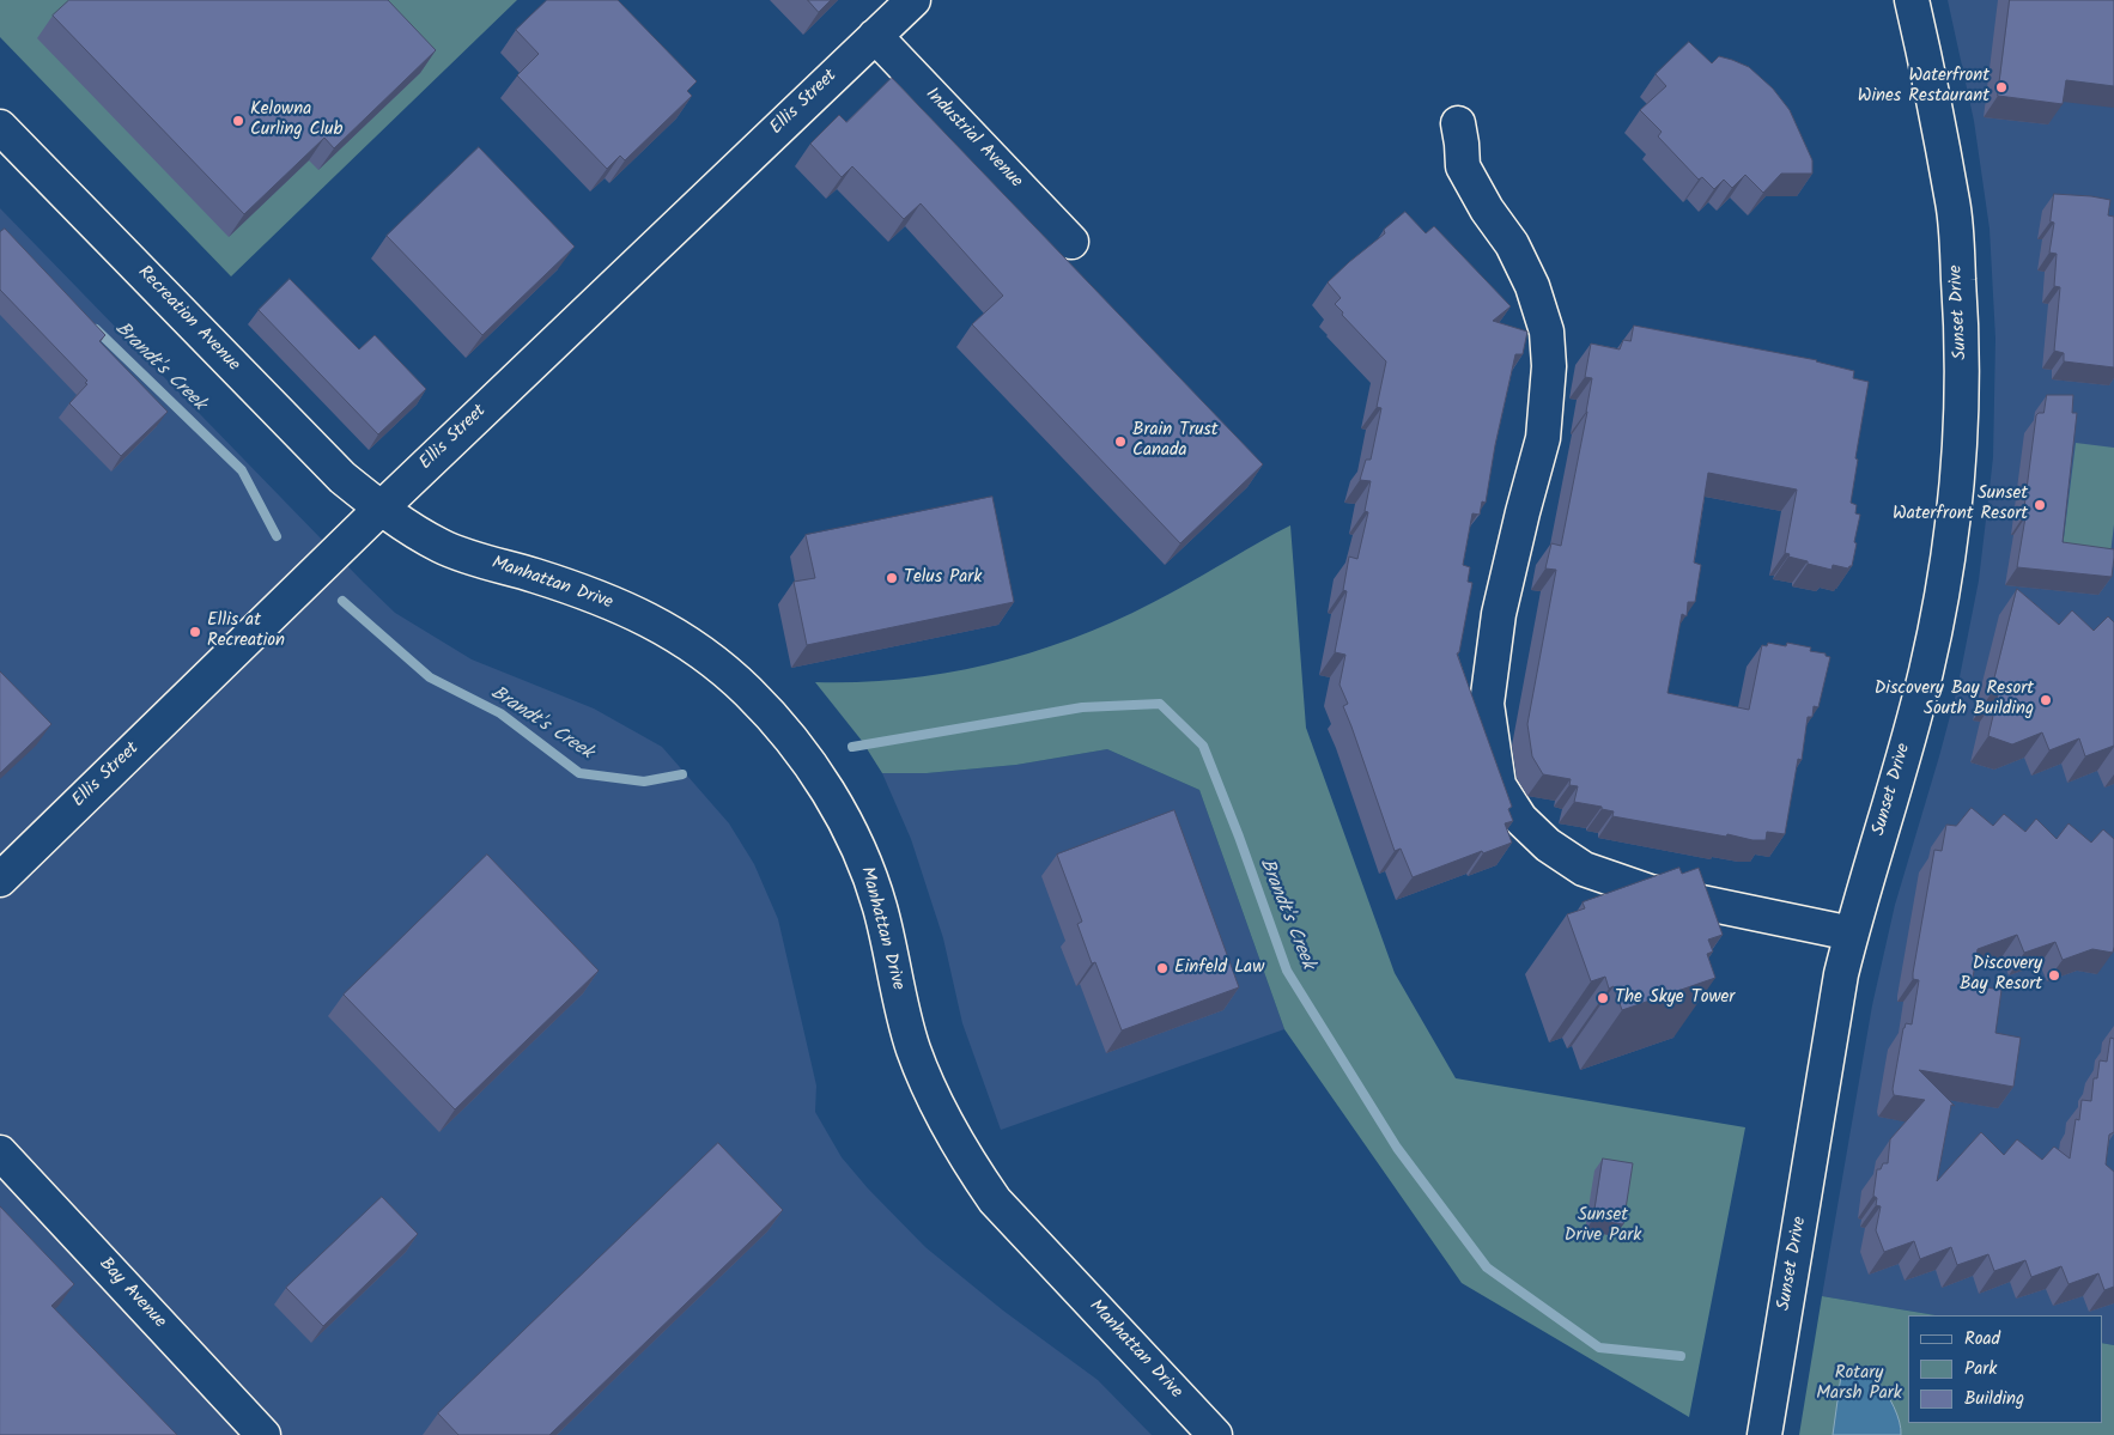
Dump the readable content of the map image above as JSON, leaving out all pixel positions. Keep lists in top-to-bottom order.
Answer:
{
  "streets": {
    "street": [
      "Ellis Street",
      "Industrial Avenue",
      "Sunset Drive",
      "Recreation Avenue",
      "Manhattan Drive",
      "Bay Avenue"
    ]
  },
  "crossings": [
    ["Ellis Street", "Industrial Avenue"],
    ["Ellis Street", "Recreation Avenue"],
    ["Ellis Street", "Manhattan Drive"],
    ["Recreation Avenue", "Manhattan Drive"]
  ],
  "water": ["Brandt's Creek"],
  "parks": ["Sunset Drive Park", "Rotary Marsh Park"],
  "places": [
    "Waterfront Wines Restaurant",
    "Kelowna Curling Club",
    "Brain Trust Canada",
    "Sunset Waterfront Resort",
    "Telus Park",
    "Ellis at Recreation",
    "Discovery Bay Resort South Building",
    "Einfeld Law",
    "Discovery Bay Resort",
    "The Skye Tower"
  ],
  "legend": ["Road", "Park", "Building"]
}
